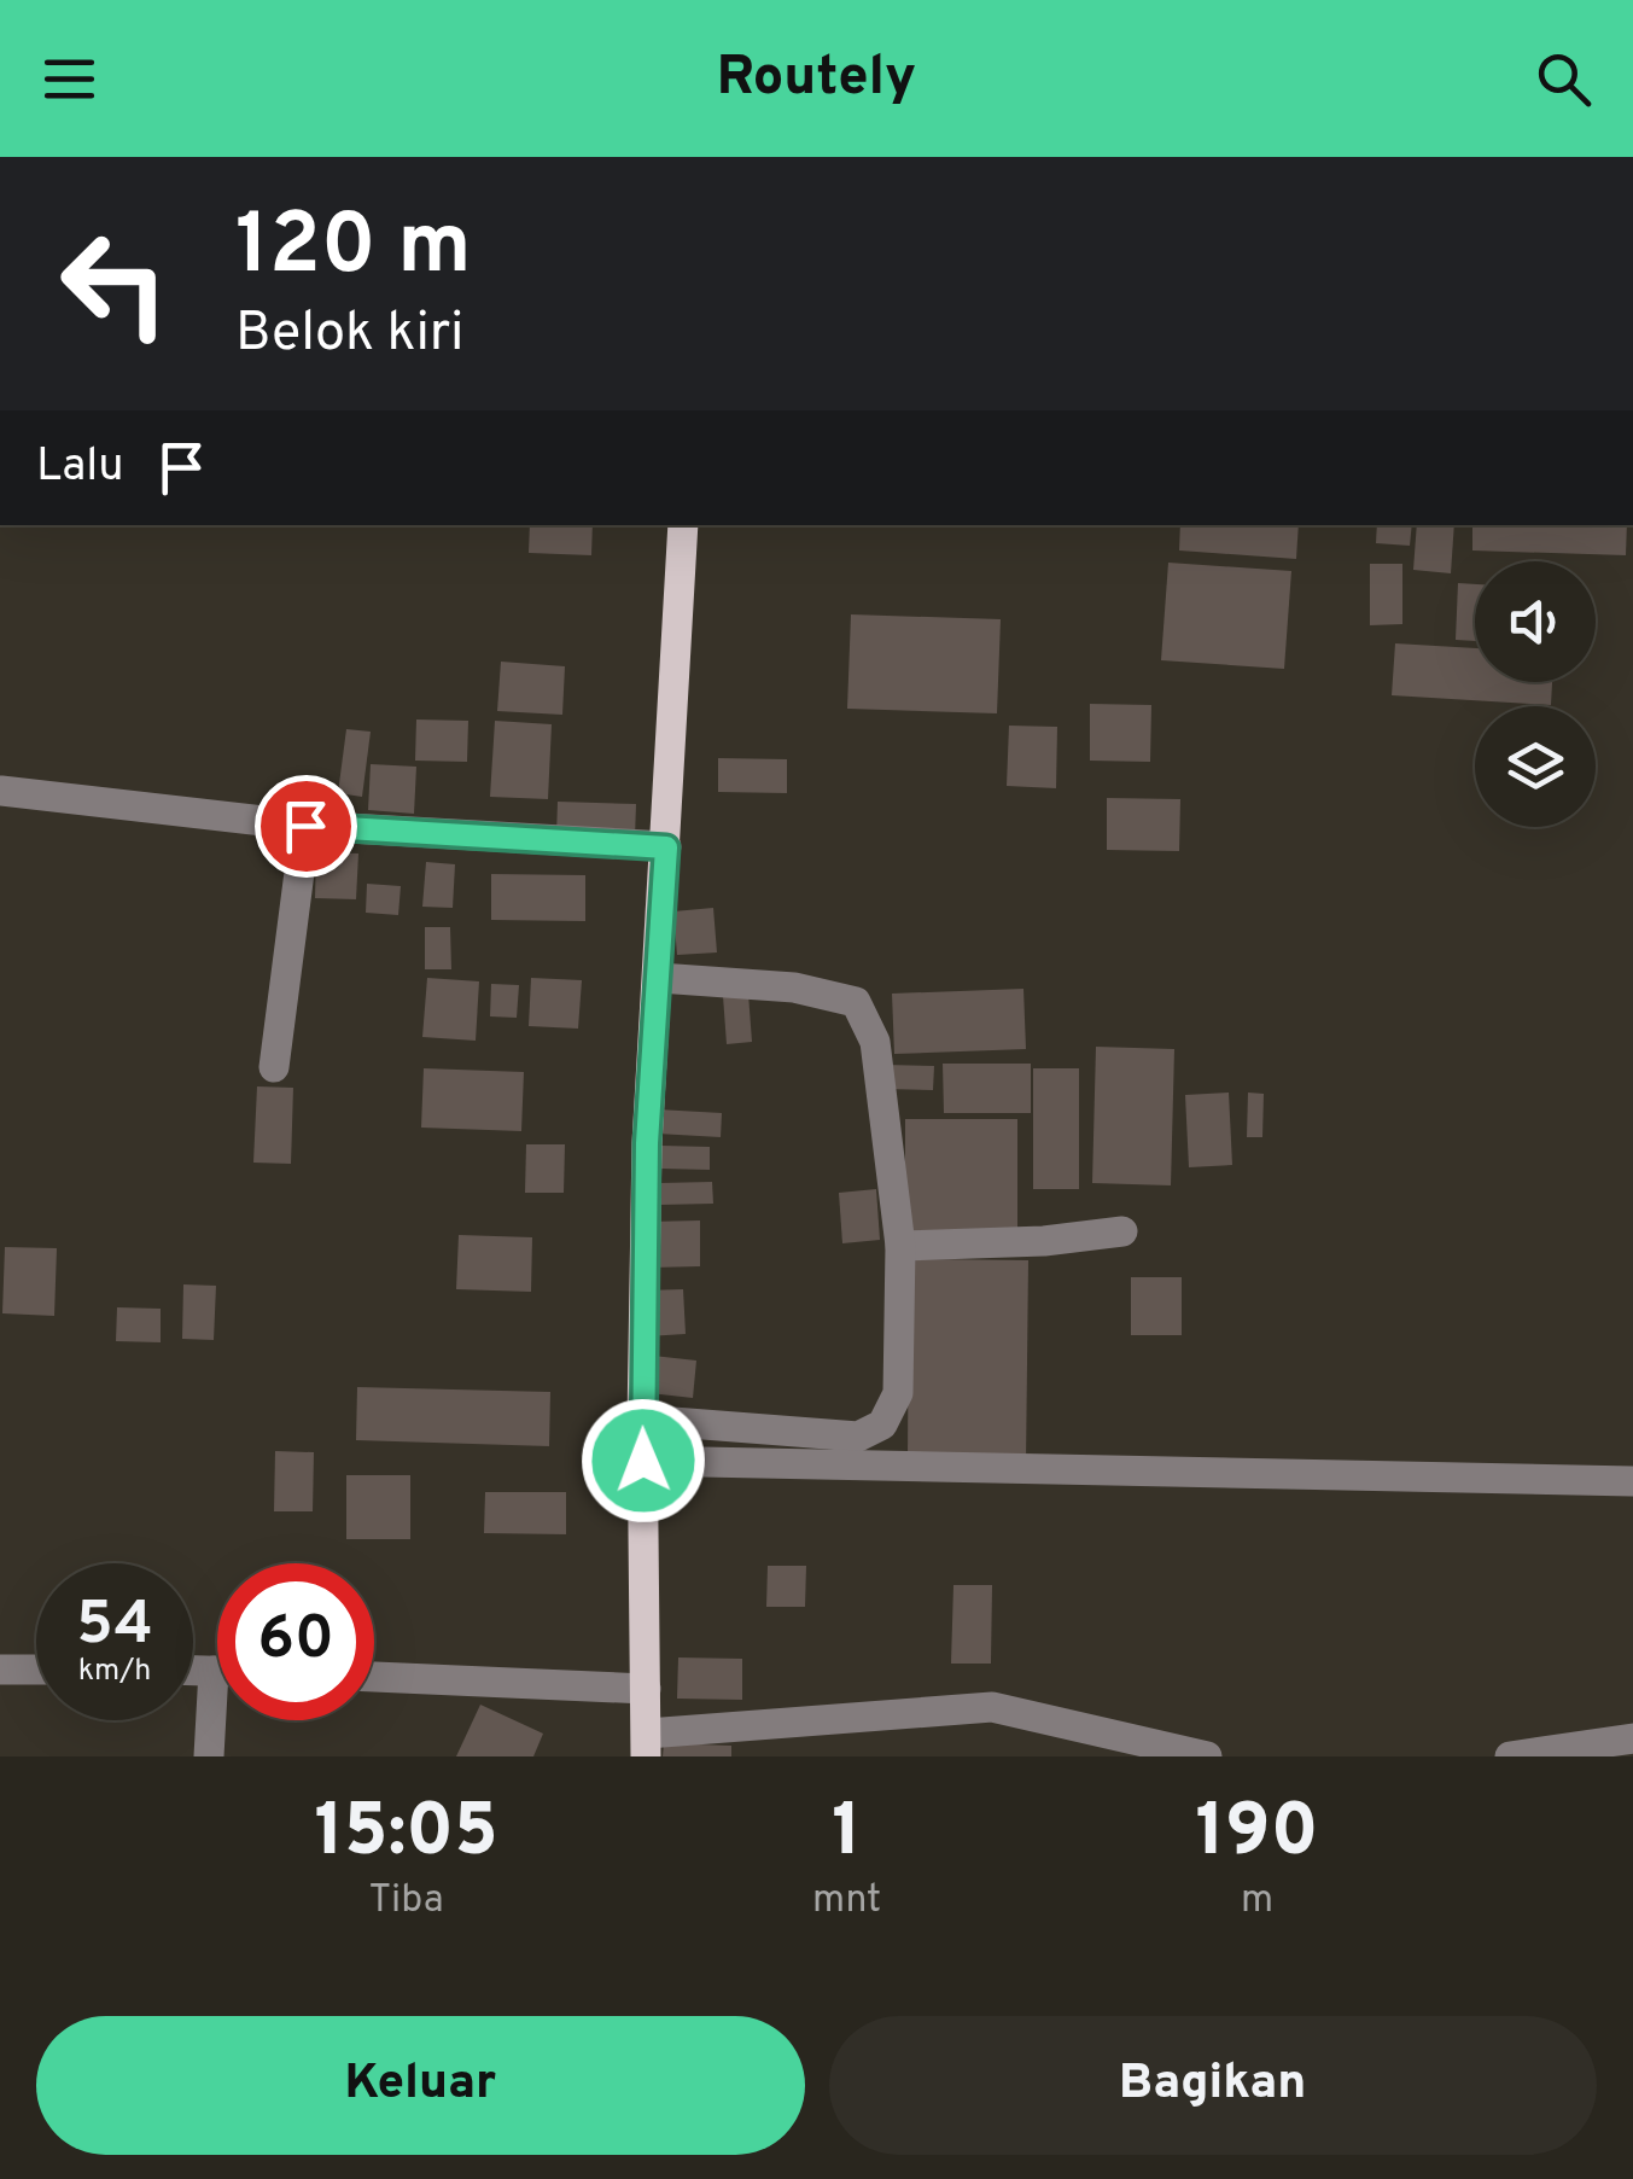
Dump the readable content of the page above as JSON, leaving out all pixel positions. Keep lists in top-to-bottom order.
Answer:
{
  "page": {
    "header": "Routely",
    "turn": ["120 m", "Belok kiri"],
    "then": "Lalu",
    "speed": "54 km/h",
    "limit": "60",
    "eta": [
      "15:05",
      "Tiba",
      "1",
      "mnt",
      "190",
      "m"
    ],
    "buttons": ["Keluar", "Bagikan"]
  }
}
